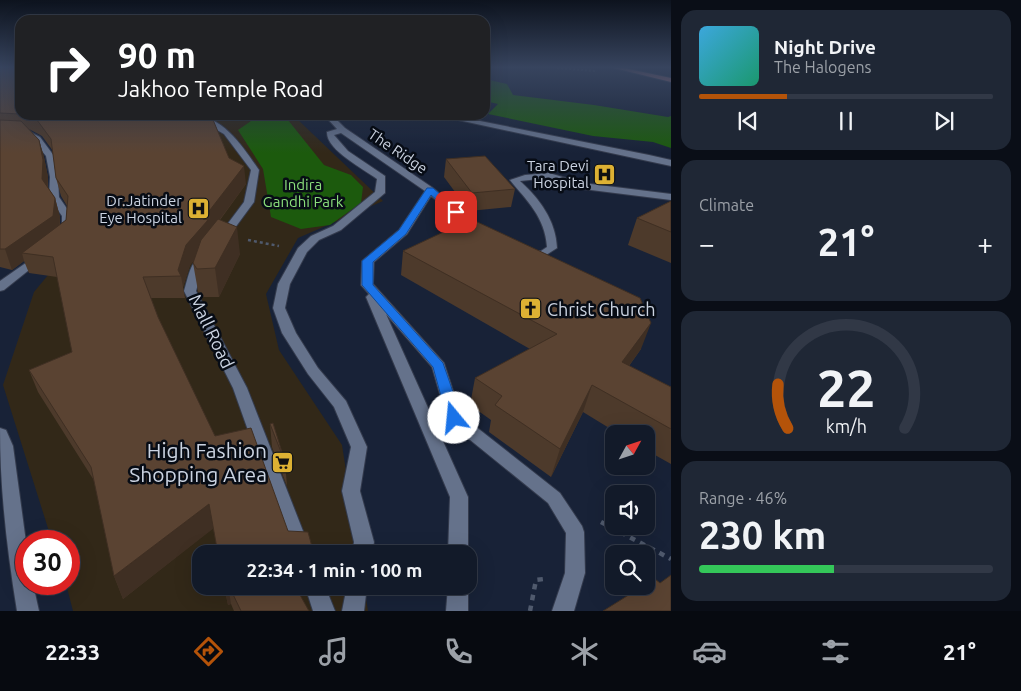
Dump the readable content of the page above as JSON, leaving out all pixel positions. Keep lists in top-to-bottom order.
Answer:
{
  "streets": {
    "street": ["The Ridge", "Mall Road"]
  },
  "parks": ["Indira Gandhi Park"],
  "places": {
    "hospital": ["Tara Devi Hospital", "Dr.Jatinder Eye Hospital"],
    "church": ["Christ Church"],
    "supermarket": ["High Fashion Shopping Area"]
  },
  "north": "top right",
  "page": {
    "turn": ["90 m", "Jakhoo Temple Road"],
    "song": ["Night Drive", "The Halogens"],
    "tile": [
      "Climate",
      ["Range · 46%", "230 km"]
    ],
    "heat": ["−", "21°", "+"],
    "limit": "30",
    "trip": "22:34 · 1 min · 100 m",
    "tabs": ["22:33", "21°"],
    "gauge": ["22", "km/h"]
  }
}
